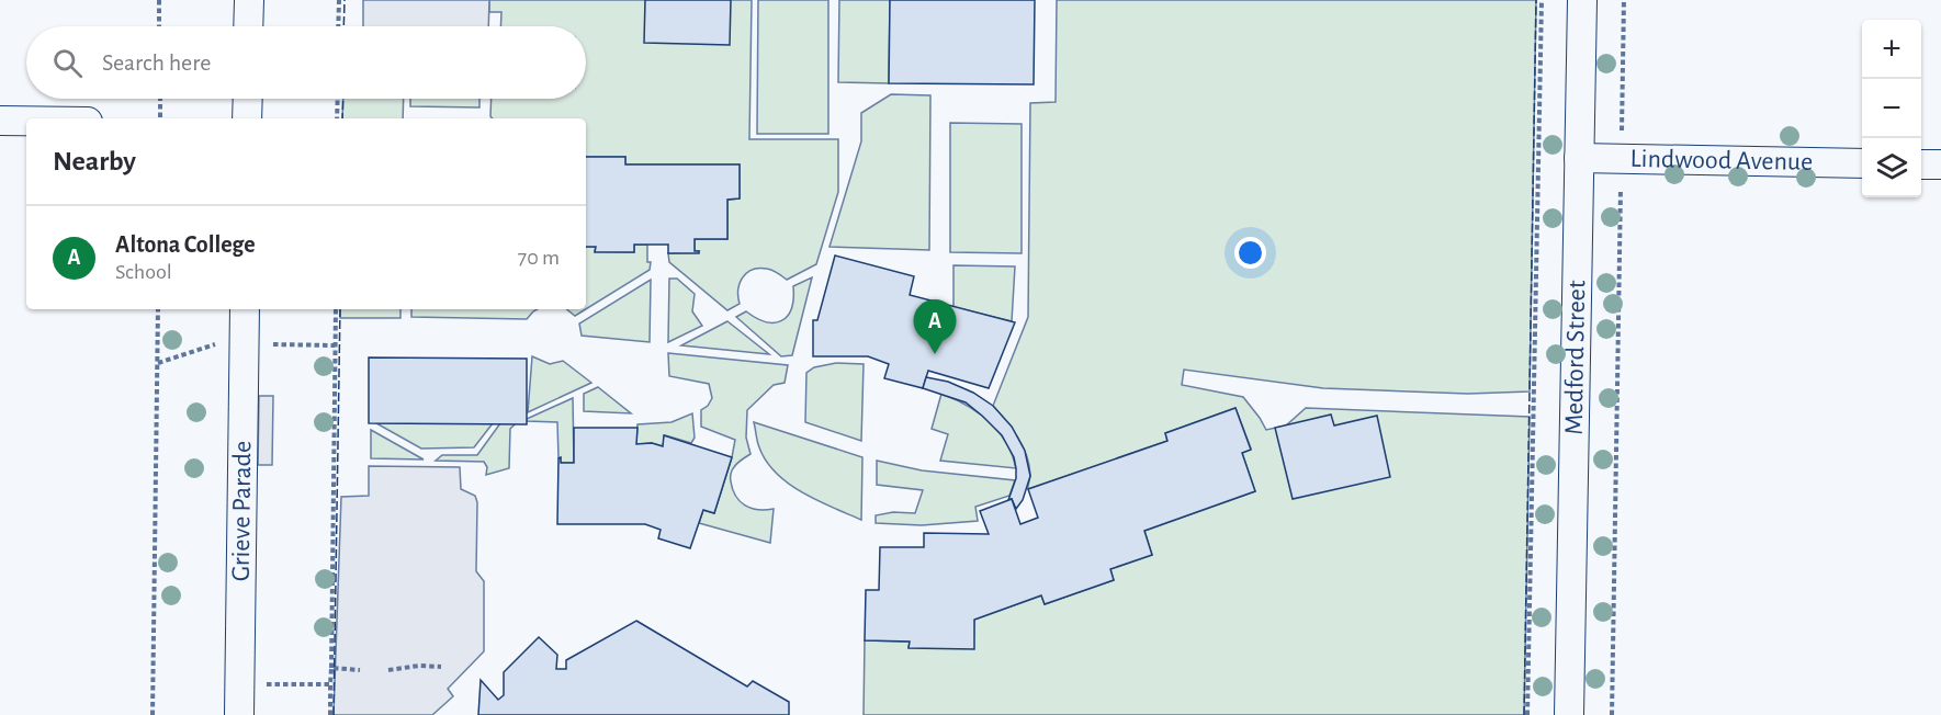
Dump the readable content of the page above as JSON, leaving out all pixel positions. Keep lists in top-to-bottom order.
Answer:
{
  "streets": {
    "street": ["Lindwood Avenue", "Medford Street", "Grieve Parade"]
  },
  "crossings": [
    ["Lindwood Avenue", "Medford Street"]
  ],
  "page": {
    "map_buttons": ["+", "−"],
    "search": "Search here",
    "heading": "Nearby",
    "list": [
      {
        "mark": "A",
        "name": "Altona College",
        "note": "School",
        "value": "70 m"
      }
    ],
    "pins": "A"
  }
}
